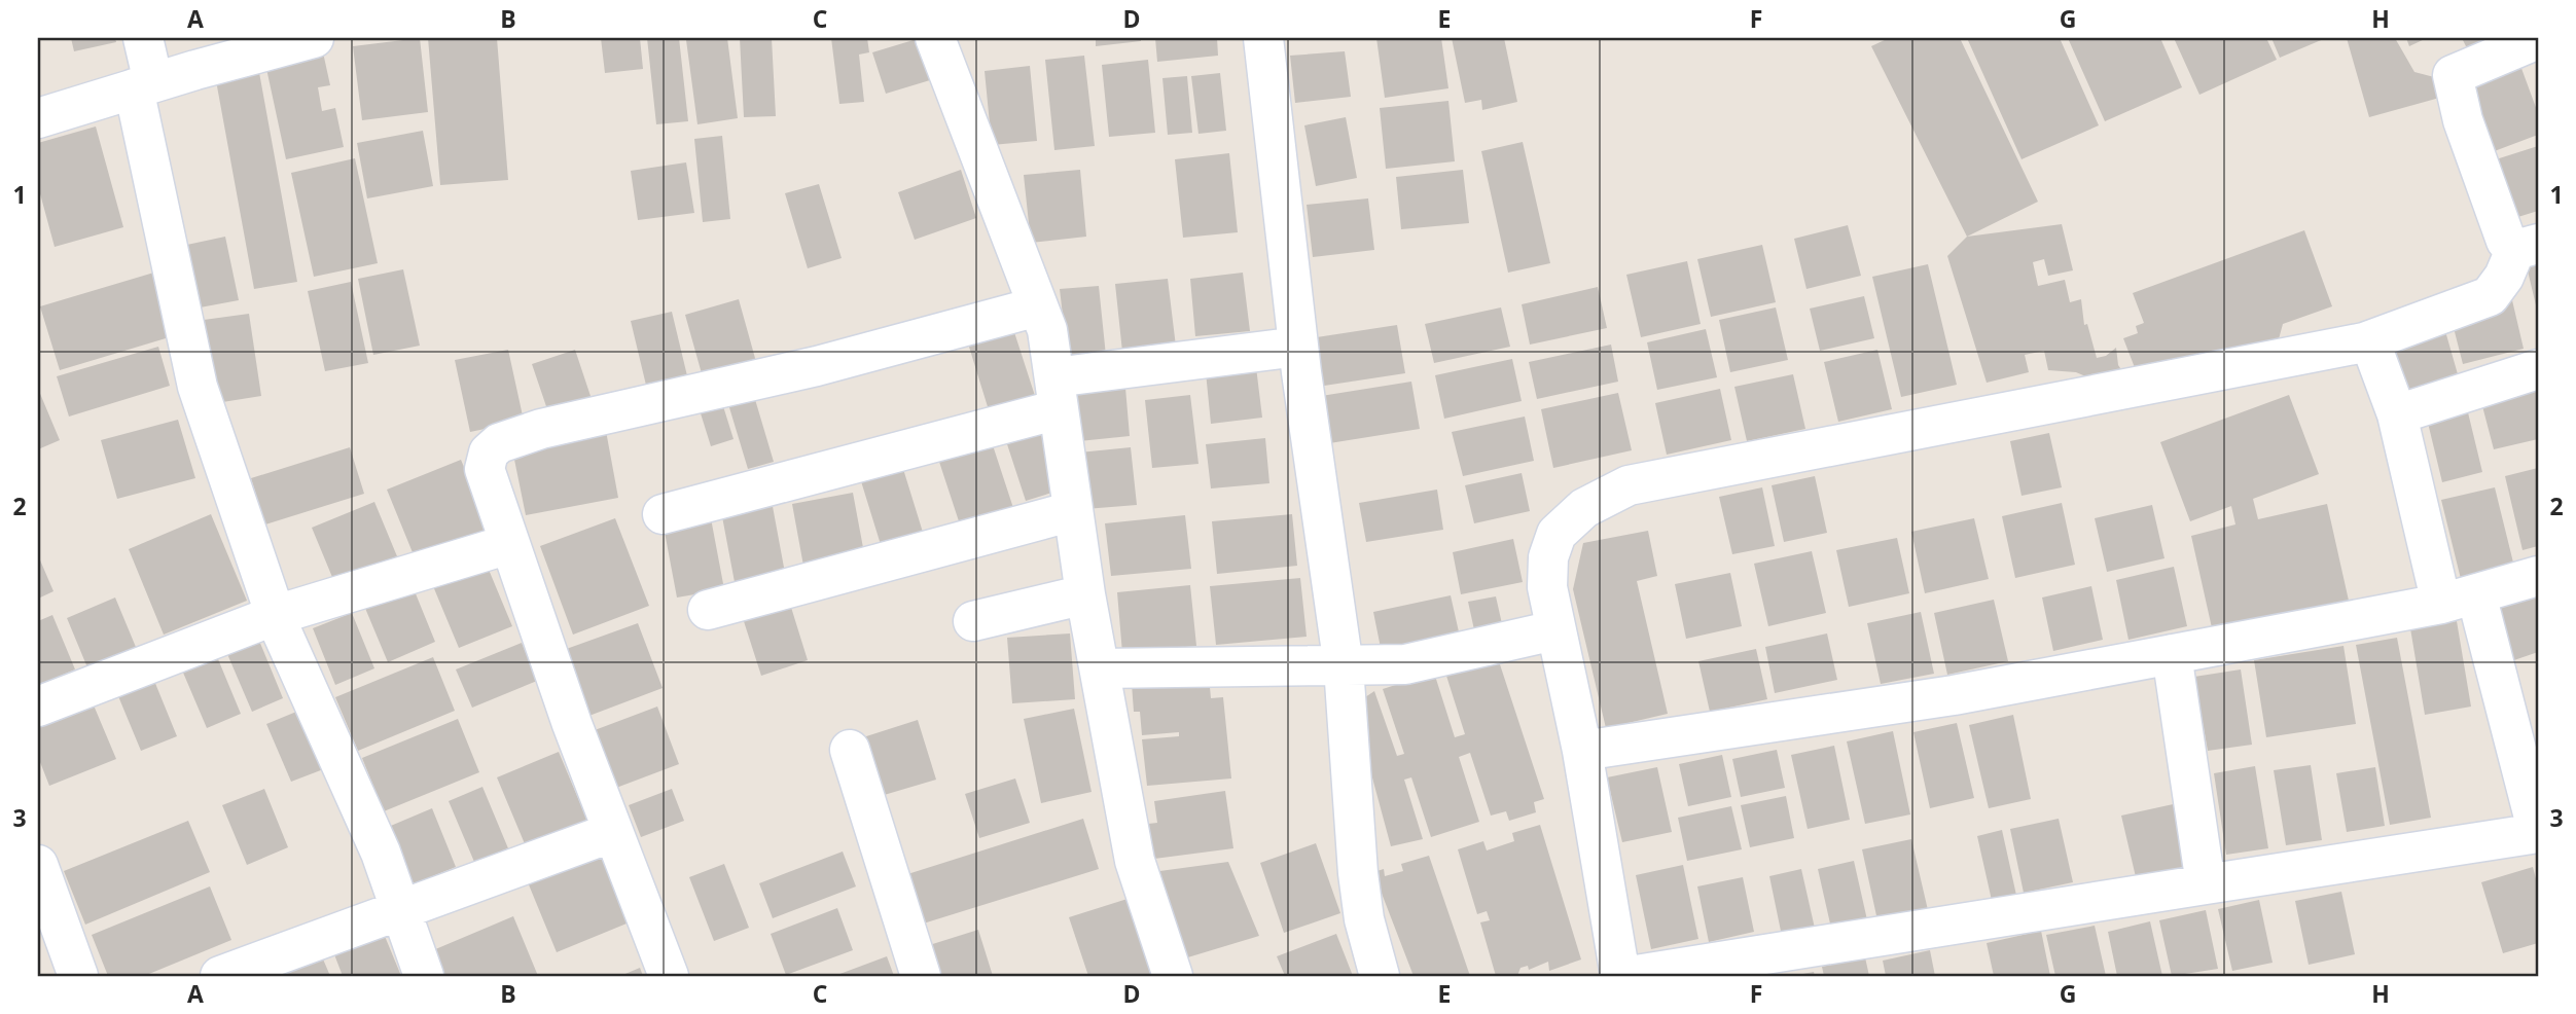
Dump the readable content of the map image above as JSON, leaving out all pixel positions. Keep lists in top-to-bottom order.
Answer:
{
  "grid": {
    "columns": [
      "A",
      "B",
      "C",
      "D",
      "E",
      "F",
      "G",
      "H"
    ],
    "rows": ["1", "2", "3"]
  }
}
